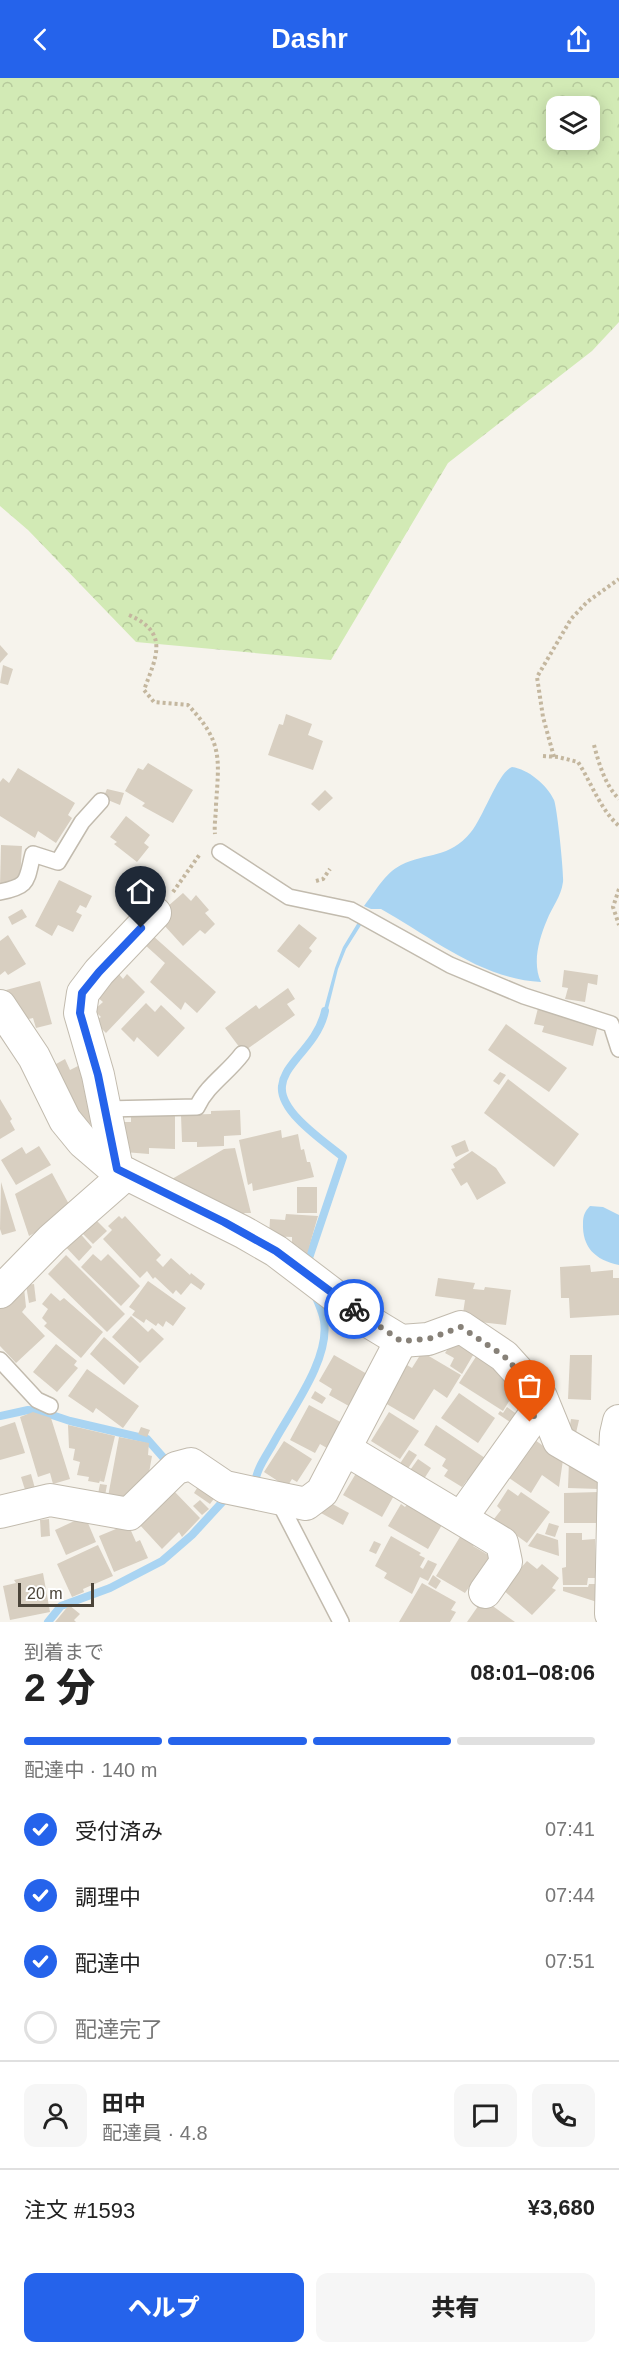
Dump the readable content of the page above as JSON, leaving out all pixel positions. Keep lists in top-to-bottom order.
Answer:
{
  "scale_bar": "20 m",
  "page": {
    "header": "Dashr",
    "scale": "20 m",
    "heading": ["2 分", "到着まで", "08:01–08:06"],
    "panel": [
      "田中",
      "配達員 · 4.8",
      "注文 #1593",
      "¥3,680"
    ],
    "bar": "配達中 · 140 m",
    "list": [
      ["受付済み", "07:41"],
      ["調理中", "07:44"],
      ["配達中", "07:51"],
      "配達完了"
    ],
    "buttons": ["ヘルプ", "共有"]
  }
}
